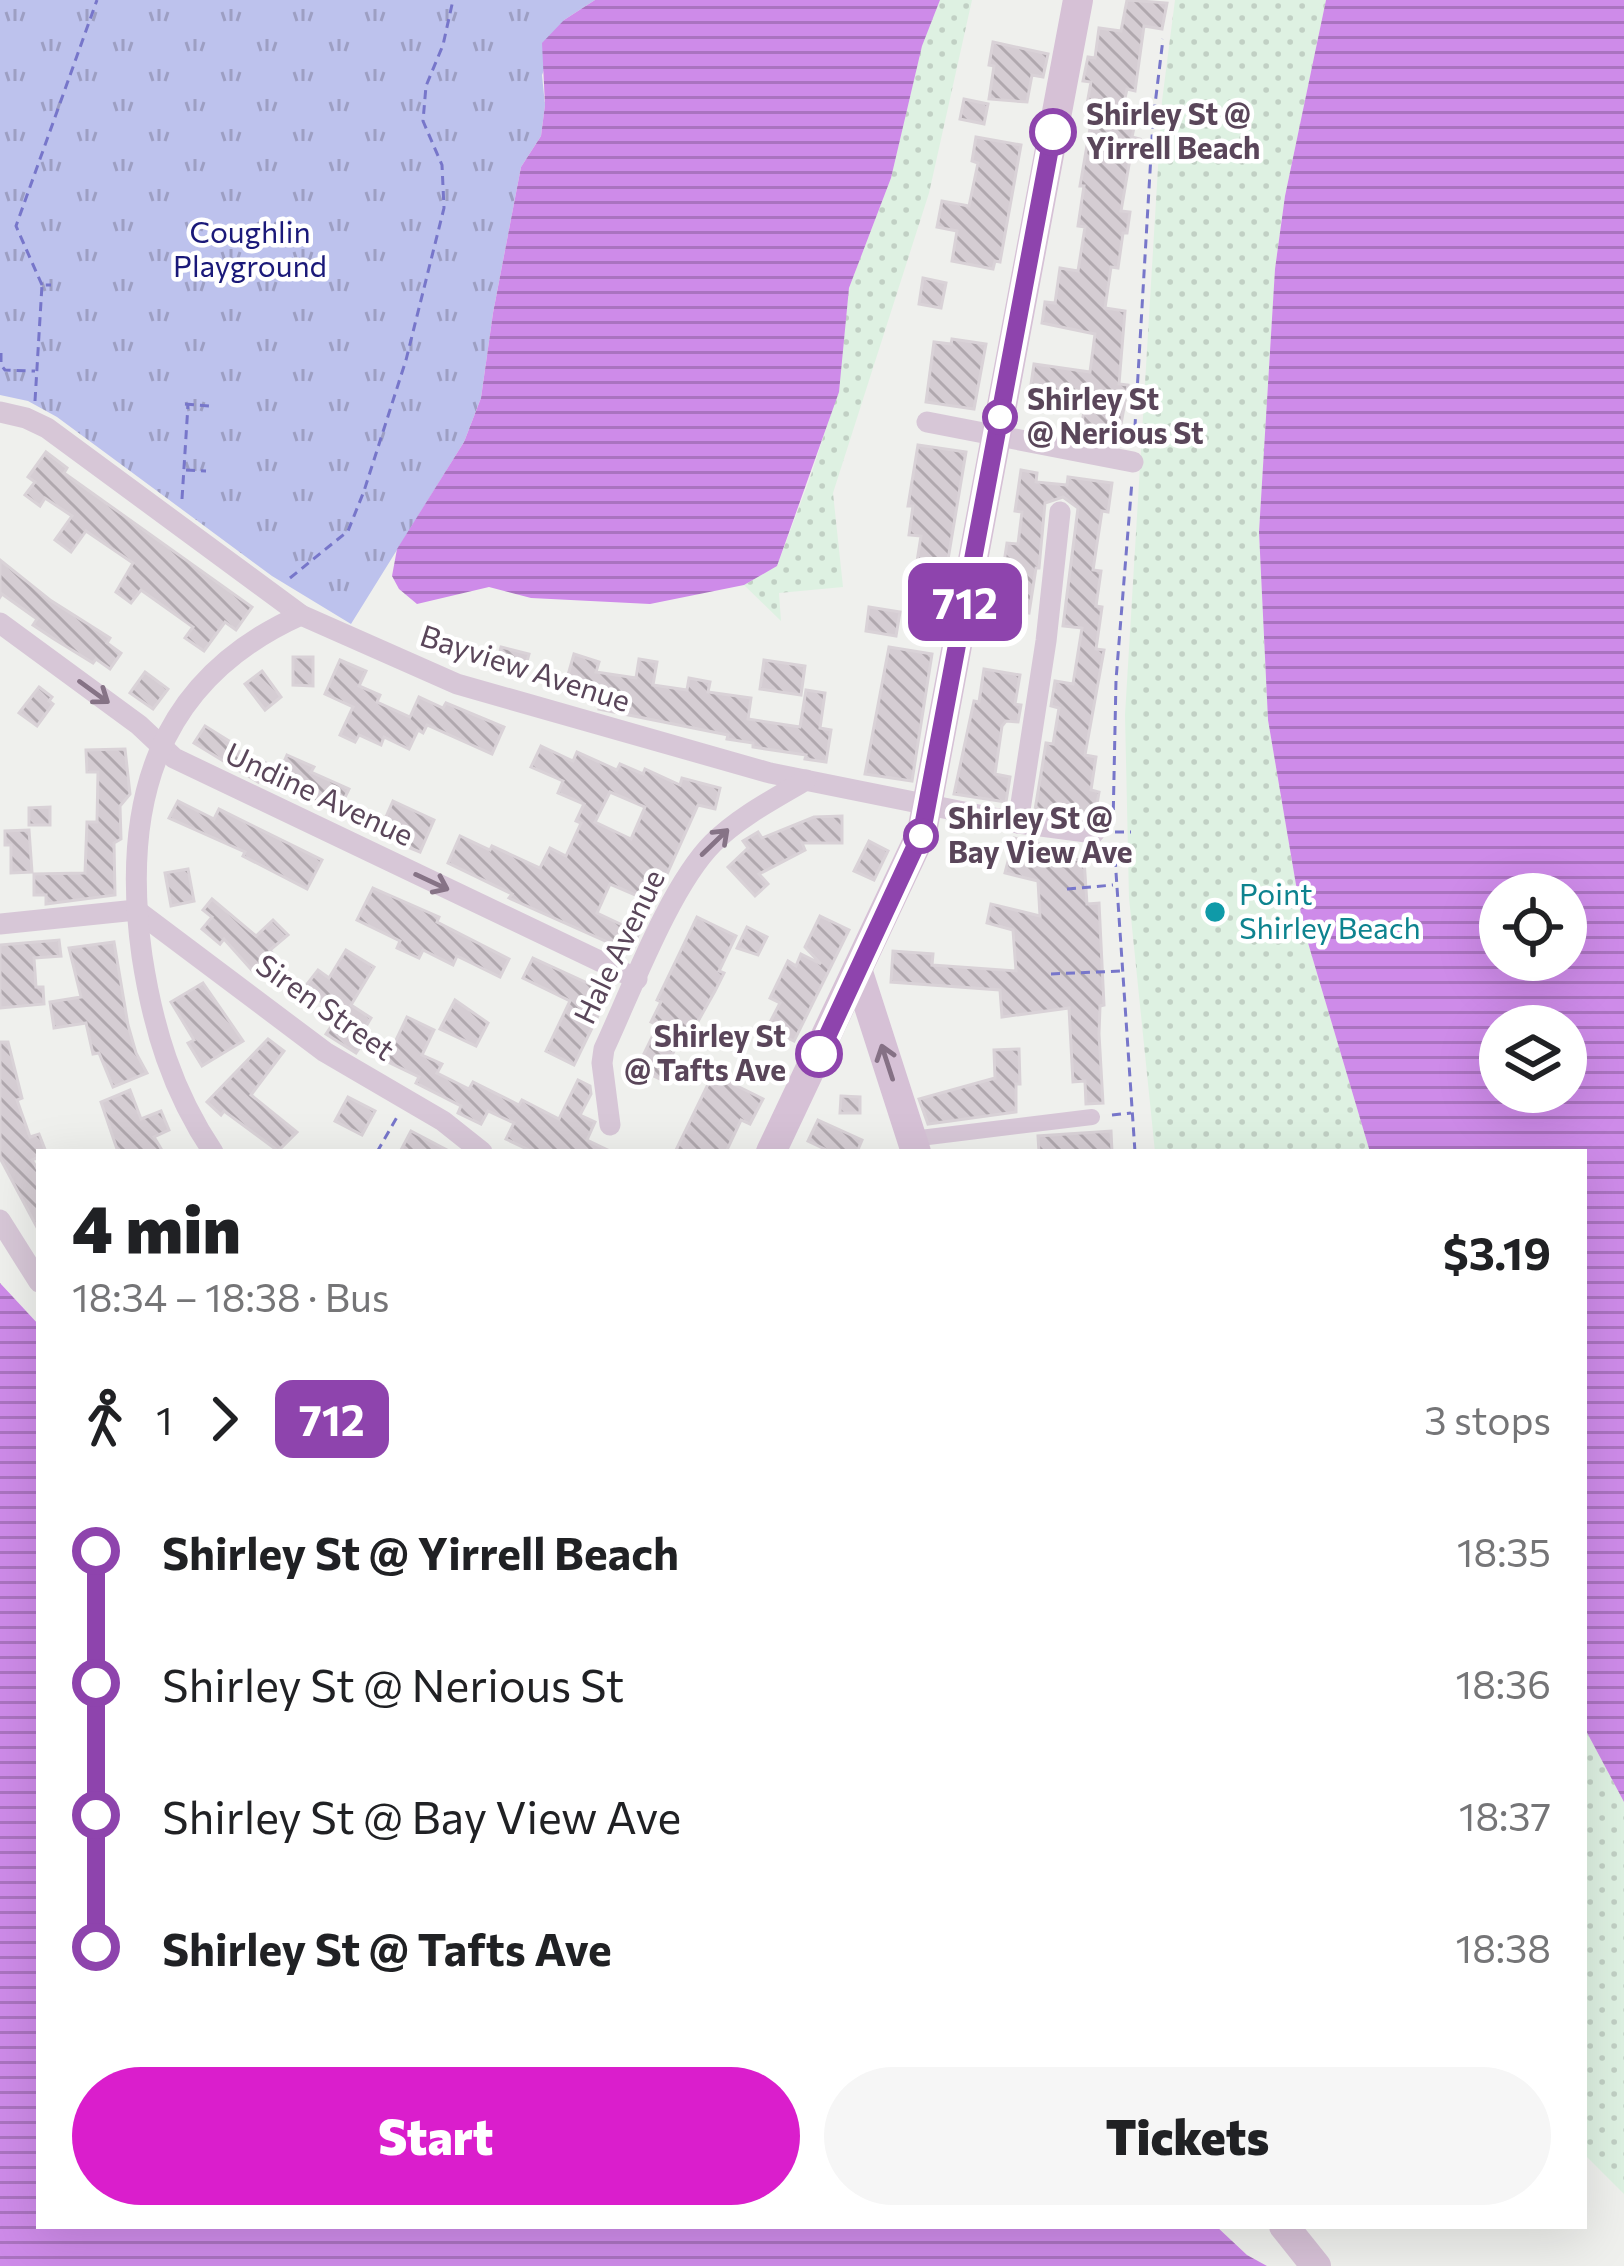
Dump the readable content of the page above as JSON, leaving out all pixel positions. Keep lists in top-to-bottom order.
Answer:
{
  "streets": {
    "street": [
      "Bayview Avenue",
      "Undine Avenue",
      "Hale Avenue",
      "Siren Street"
    ]
  },
  "crossings": [
    ["Bayview Avenue", "Hale Avenue"],
    ["Undine Avenue", "Hale Avenue"]
  ],
  "one_way": ["Undine Avenue", "Hale Avenue"],
  "parks": ["Coughlin Playground"],
  "places": [
    "Shirley St @ Yirrell Beach",
    "Shirley St @ Nerious St",
    "Shirley St @ Bay View Ave",
    "Point Shirley Beach",
    "Shirley St @ Tafts Ave"
  ],
  "lines": ["bus line 712"],
  "page": {
    "on_map": "712",
    "heading": ["4 min", "18:34 – 18:38 · Bus", "$3.19"],
    "legs": ["1", "712", "3 stops"],
    "list": [
      {
        "name": "Shirley St @ Yirrell Beach",
        "value": "18:35"
      },
      {
        "name": "Shirley St @ Nerious St",
        "value": "18:36"
      },
      {
        "name": "Shirley St @ Bay View Ave",
        "value": "18:37"
      },
      {
        "name": "Shirley St @ Tafts Ave",
        "value": "18:38"
      }
    ],
    "buttons": ["Start", "Tickets"]
  }
}
